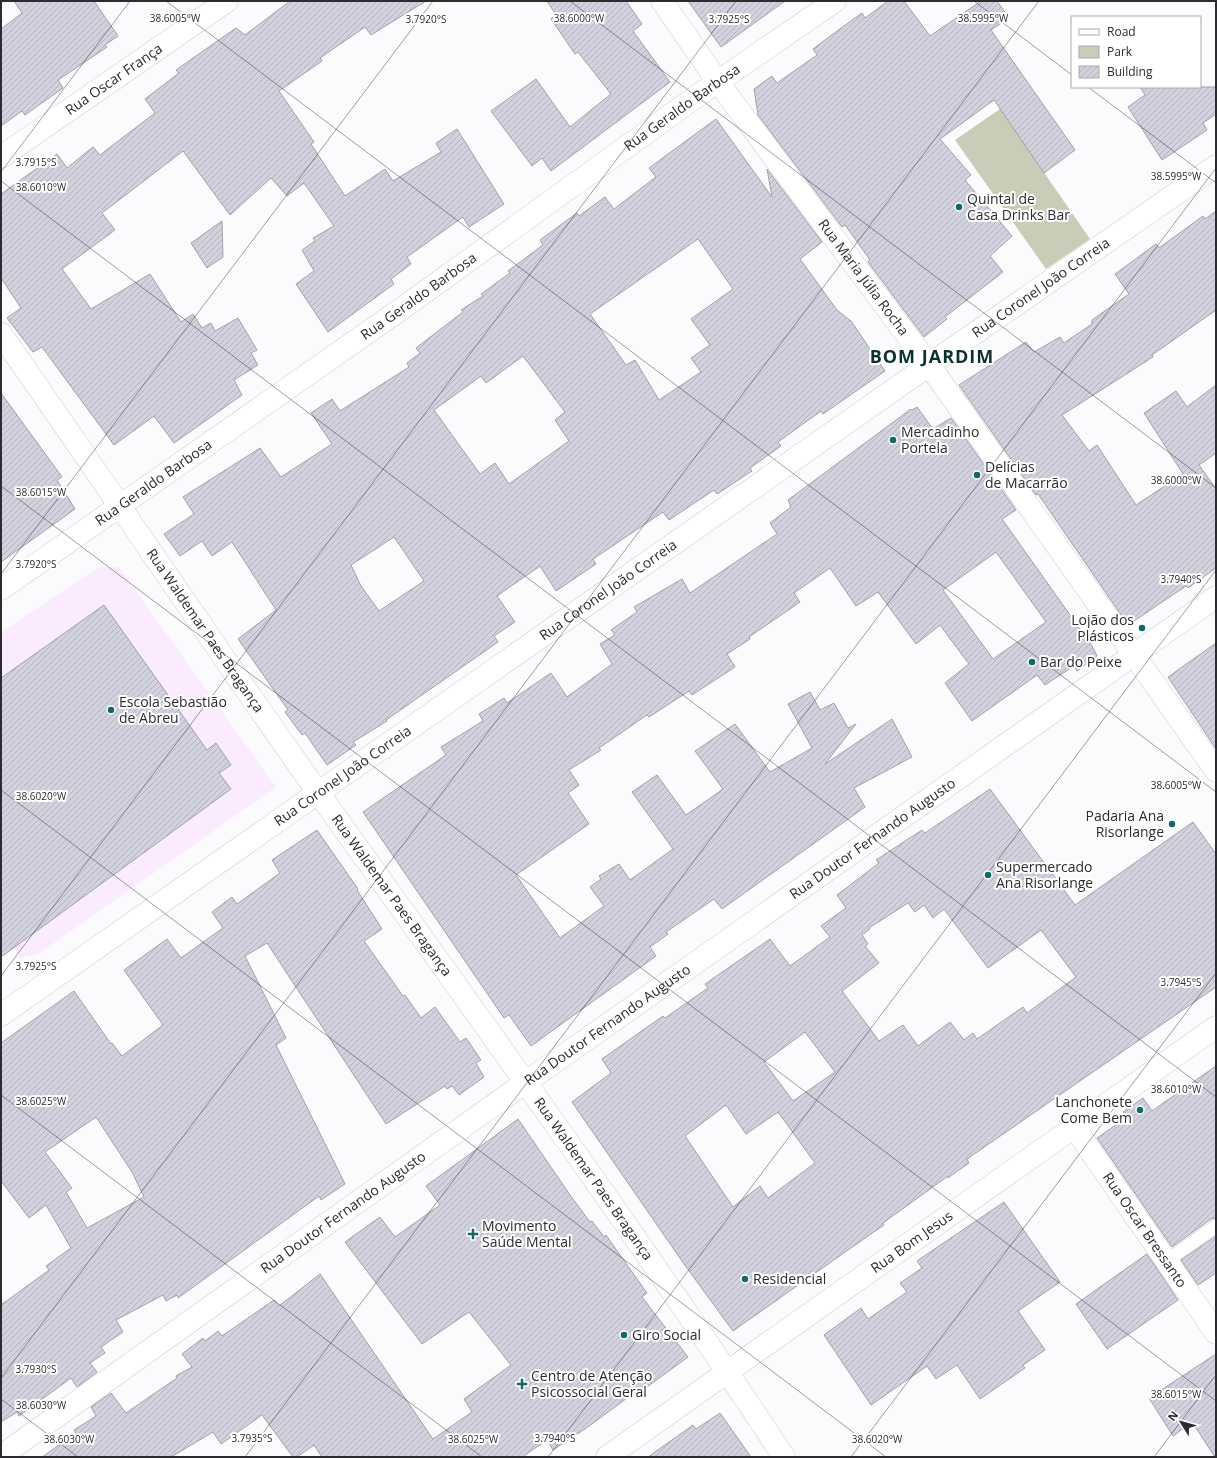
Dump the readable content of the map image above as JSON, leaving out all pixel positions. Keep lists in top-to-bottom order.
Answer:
{
  "streets": {
    "street": [
      "Rua Oscar França",
      "Rua Geraldo Barbosa",
      "Rua Maria Júlia Rocha",
      "Rua Coronel João Correia",
      "Rua Waldemar Paes Bragança",
      "Rua Doutor Fernando Augusto",
      "Rua Oscar Bressanto",
      "Rua Bom Jesus"
    ]
  },
  "crossings": [
    ["Rua Geraldo Barbosa", "Rua Maria Júlia Rocha"],
    ["Rua Geraldo Barbosa", "Rua Waldemar Paes Bragança"],
    ["Rua Maria Júlia Rocha", "Rua Coronel João Correia"],
    ["Rua Maria Júlia Rocha", "Rua Doutor Fernando Augusto"],
    ["Rua Coronel João Correia", "Rua Waldemar Paes Bragança"],
    ["Rua Waldemar Paes Bragança", "Rua Doutor Fernando Augusto"],
    ["Rua Waldemar Paes Bragança", "Rua Bom Jesus"],
    ["Rua Oscar Bressanto", "Rua Bom Jesus"]
  ],
  "districts": ["BOM JARDIM"],
  "places": {
    "other": [
      "Quintal de Casa Drinks Bar",
      "Mercadinho Portela",
      "Delícias de Macarrão",
      "Lojão dos Plásticos",
      "Bar do Peixe",
      "Escola Sebastião de Abreu",
      "Padaria Ana Risorlange",
      "Supermercado Ana Risorlange",
      "Lanchonete Come Bem",
      "Residencial",
      "Giro Social"
    ],
    "health": ["Movimento Saúde Mental", "Centro de Atenção Psicossocial Geral"]
  },
  "legend": ["Road", "Park", "Building"],
  "north": "top left",
  "coordinates": [
    "38.6005°W",
    "38.6000°W",
    "38.5995°W",
    "3.7920°S",
    "3.7925°S",
    "3.7915°S",
    "38.6010°W",
    "38.6015°W",
    "3.7940°S",
    "38.6020°W",
    "3.7945°S",
    "38.6025°W",
    "3.7930°S",
    "38.6030°W",
    "3.7935°S"
  ]
}
